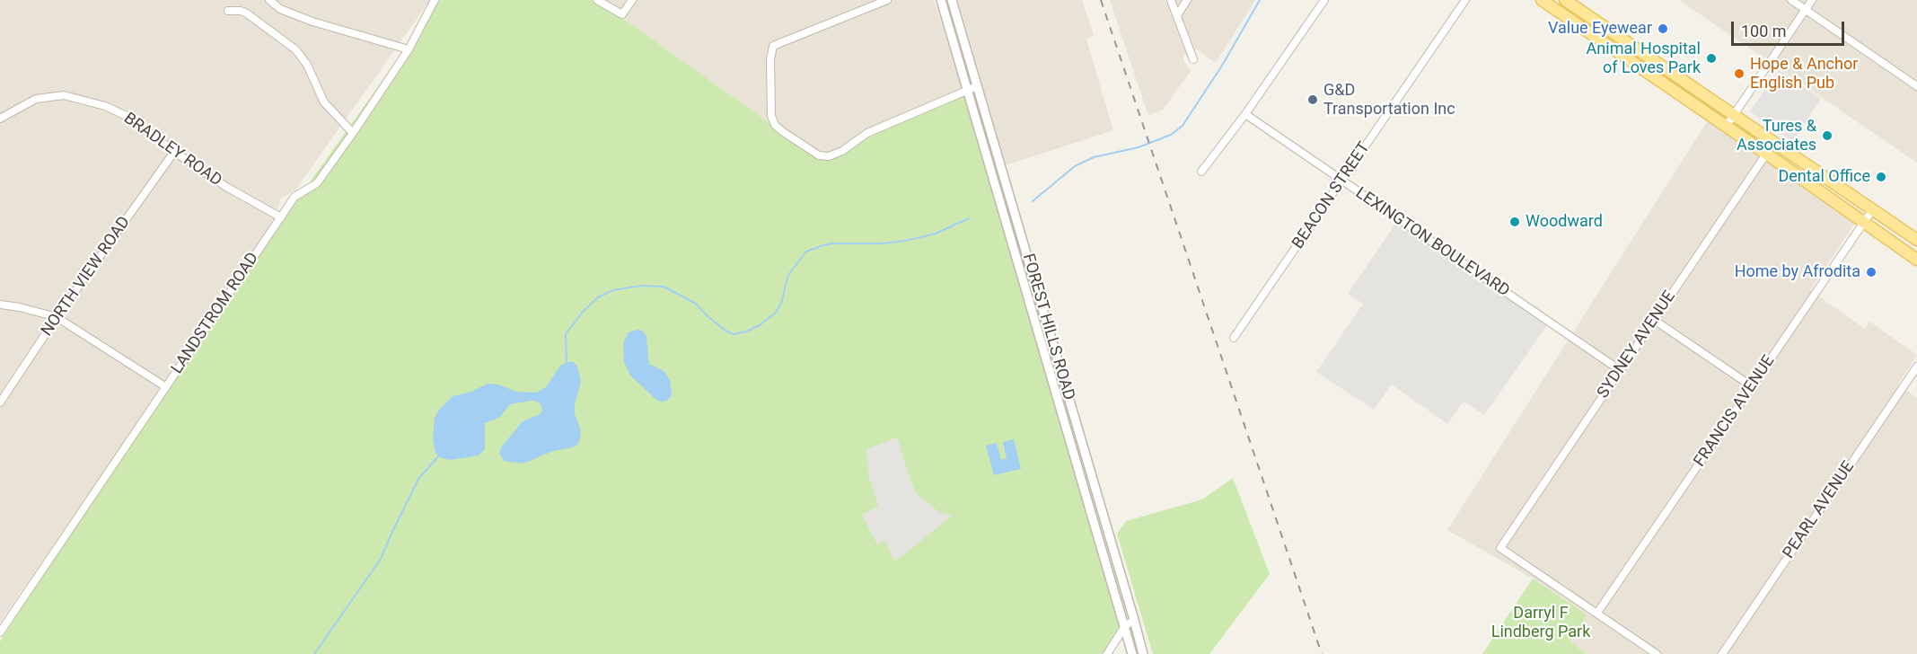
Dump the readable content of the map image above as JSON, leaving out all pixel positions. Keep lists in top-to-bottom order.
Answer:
{
  "streets": {
    "street": [
      "BRADLEY ROAD",
      "BEACON STREET",
      "LEXINGTON BOULEVARD",
      "NORTH VIEW ROAD",
      "LANDSTROM ROAD",
      "FOREST HILLS ROAD",
      "SYDNEY AVENUE",
      "FRANCIS AVENUE",
      "PEARL AVENUE"
    ]
  },
  "crossings": [
    ["BRADLEY ROAD", "NORTH VIEW ROAD"],
    ["BRADLEY ROAD", "LANDSTROM ROAD"],
    ["BEACON STREET", "LEXINGTON BOULEVARD"],
    ["LEXINGTON BOULEVARD", "SYDNEY AVENUE"],
    ["SYDNEY AVENUE", "FRANCIS AVENUE"]
  ],
  "parks": ["Darryl F Lindberg Park"],
  "places": [
    "Value Eyewear",
    "Animal Hospital of Loves Park",
    "Hope & Anchor English Pub",
    "G&D Transportation Inc",
    "Tures & Associates",
    "Dental Office",
    "Woodward",
    "Home by Afrodita"
  ],
  "scale_bar": "100 m"
}
